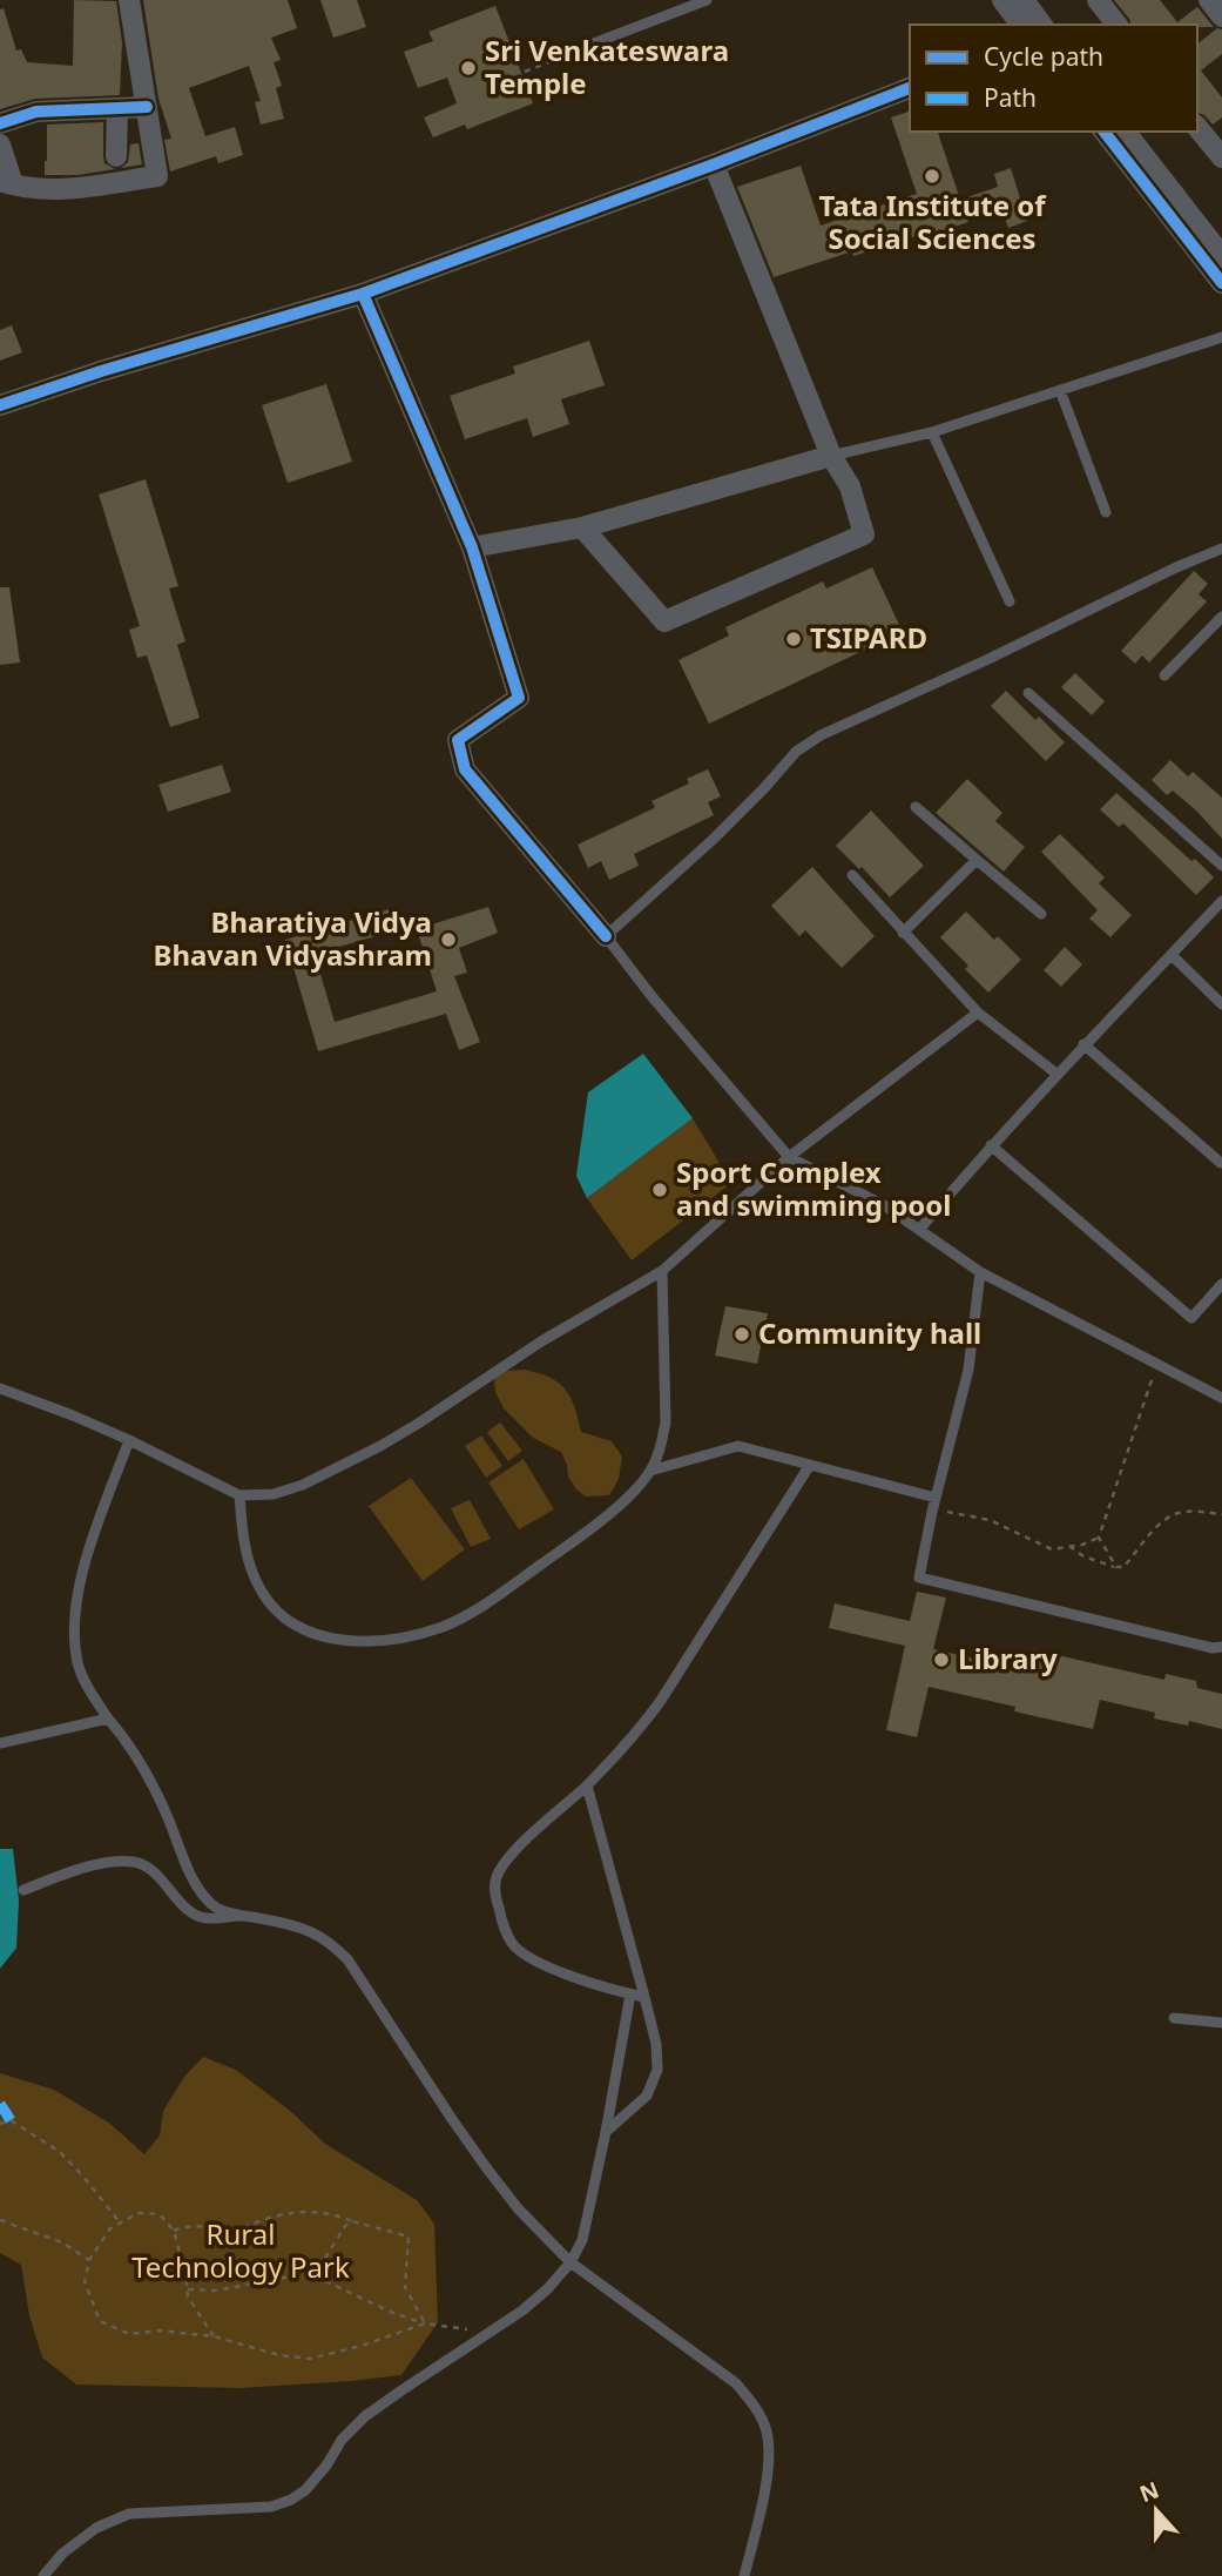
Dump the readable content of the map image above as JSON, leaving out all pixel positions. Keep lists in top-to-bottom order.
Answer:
{
  "parks": ["Rural Technology Park"],
  "places": [
    "Sri Venkateswara Temple",
    "Tata Institute of Social Sciences",
    "TSIPARD",
    "Bharatiya Vidya Bhavan Vidyashram",
    "Sport Complex and swimming pool",
    "Community hall",
    "Library"
  ],
  "legend": ["Cycle path", "Path"],
  "north": "top"
}
